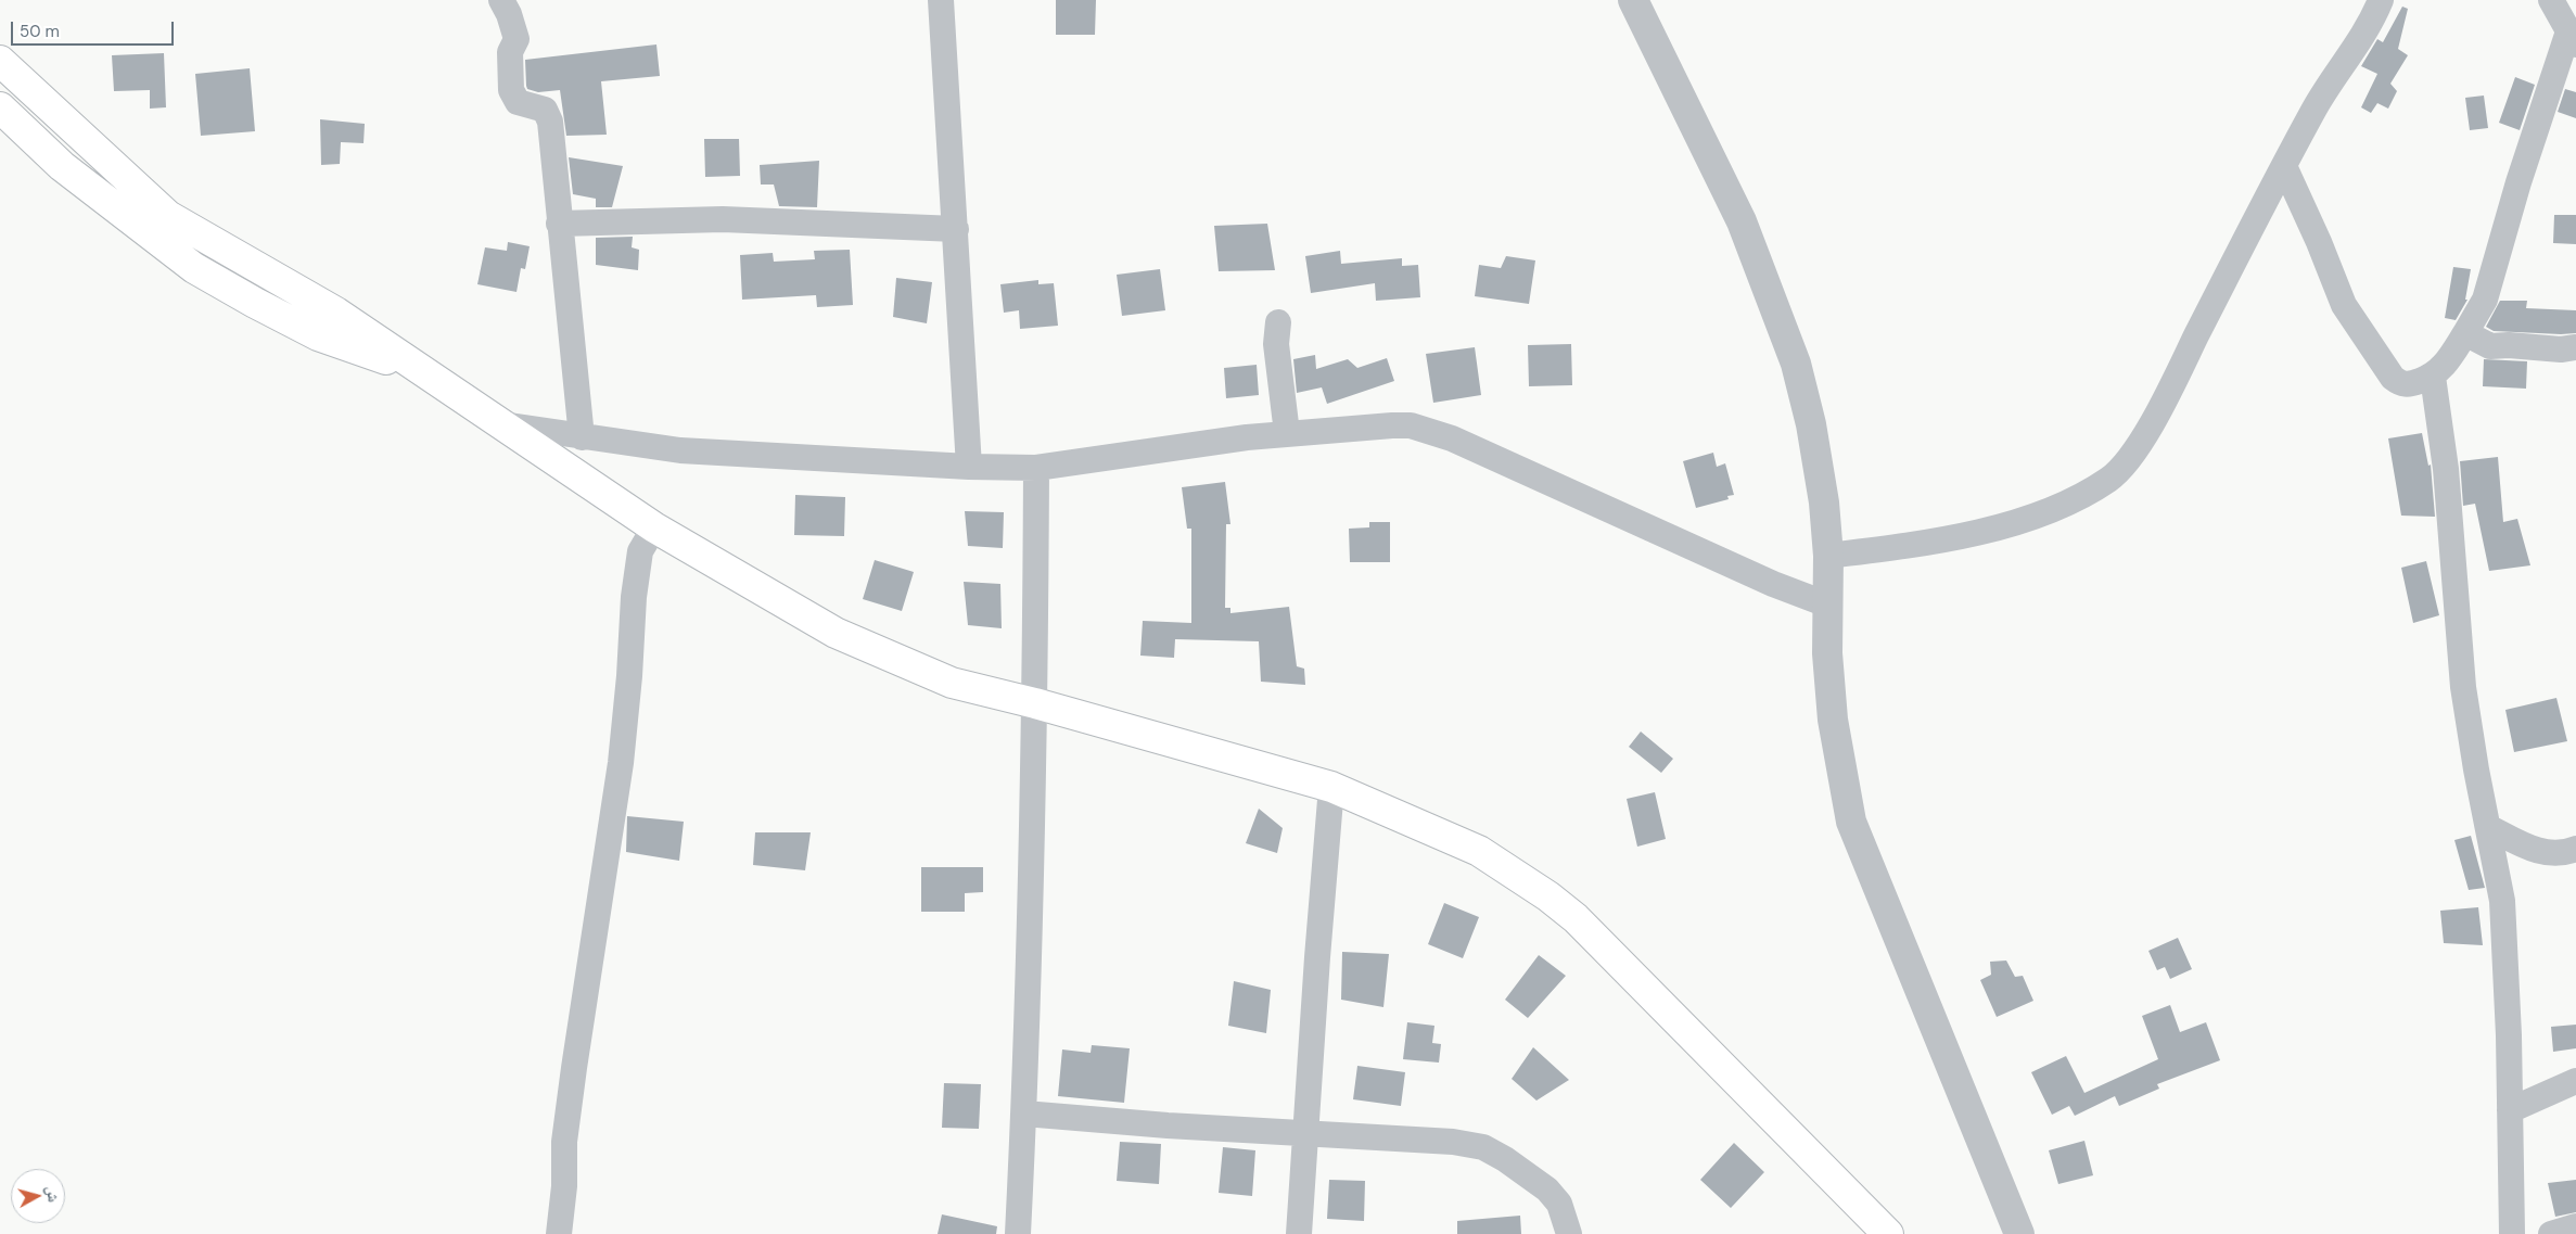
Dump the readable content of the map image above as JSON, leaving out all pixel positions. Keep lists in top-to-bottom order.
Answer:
{
  "scale_bar": "50 m",
  "north": "right"
}
